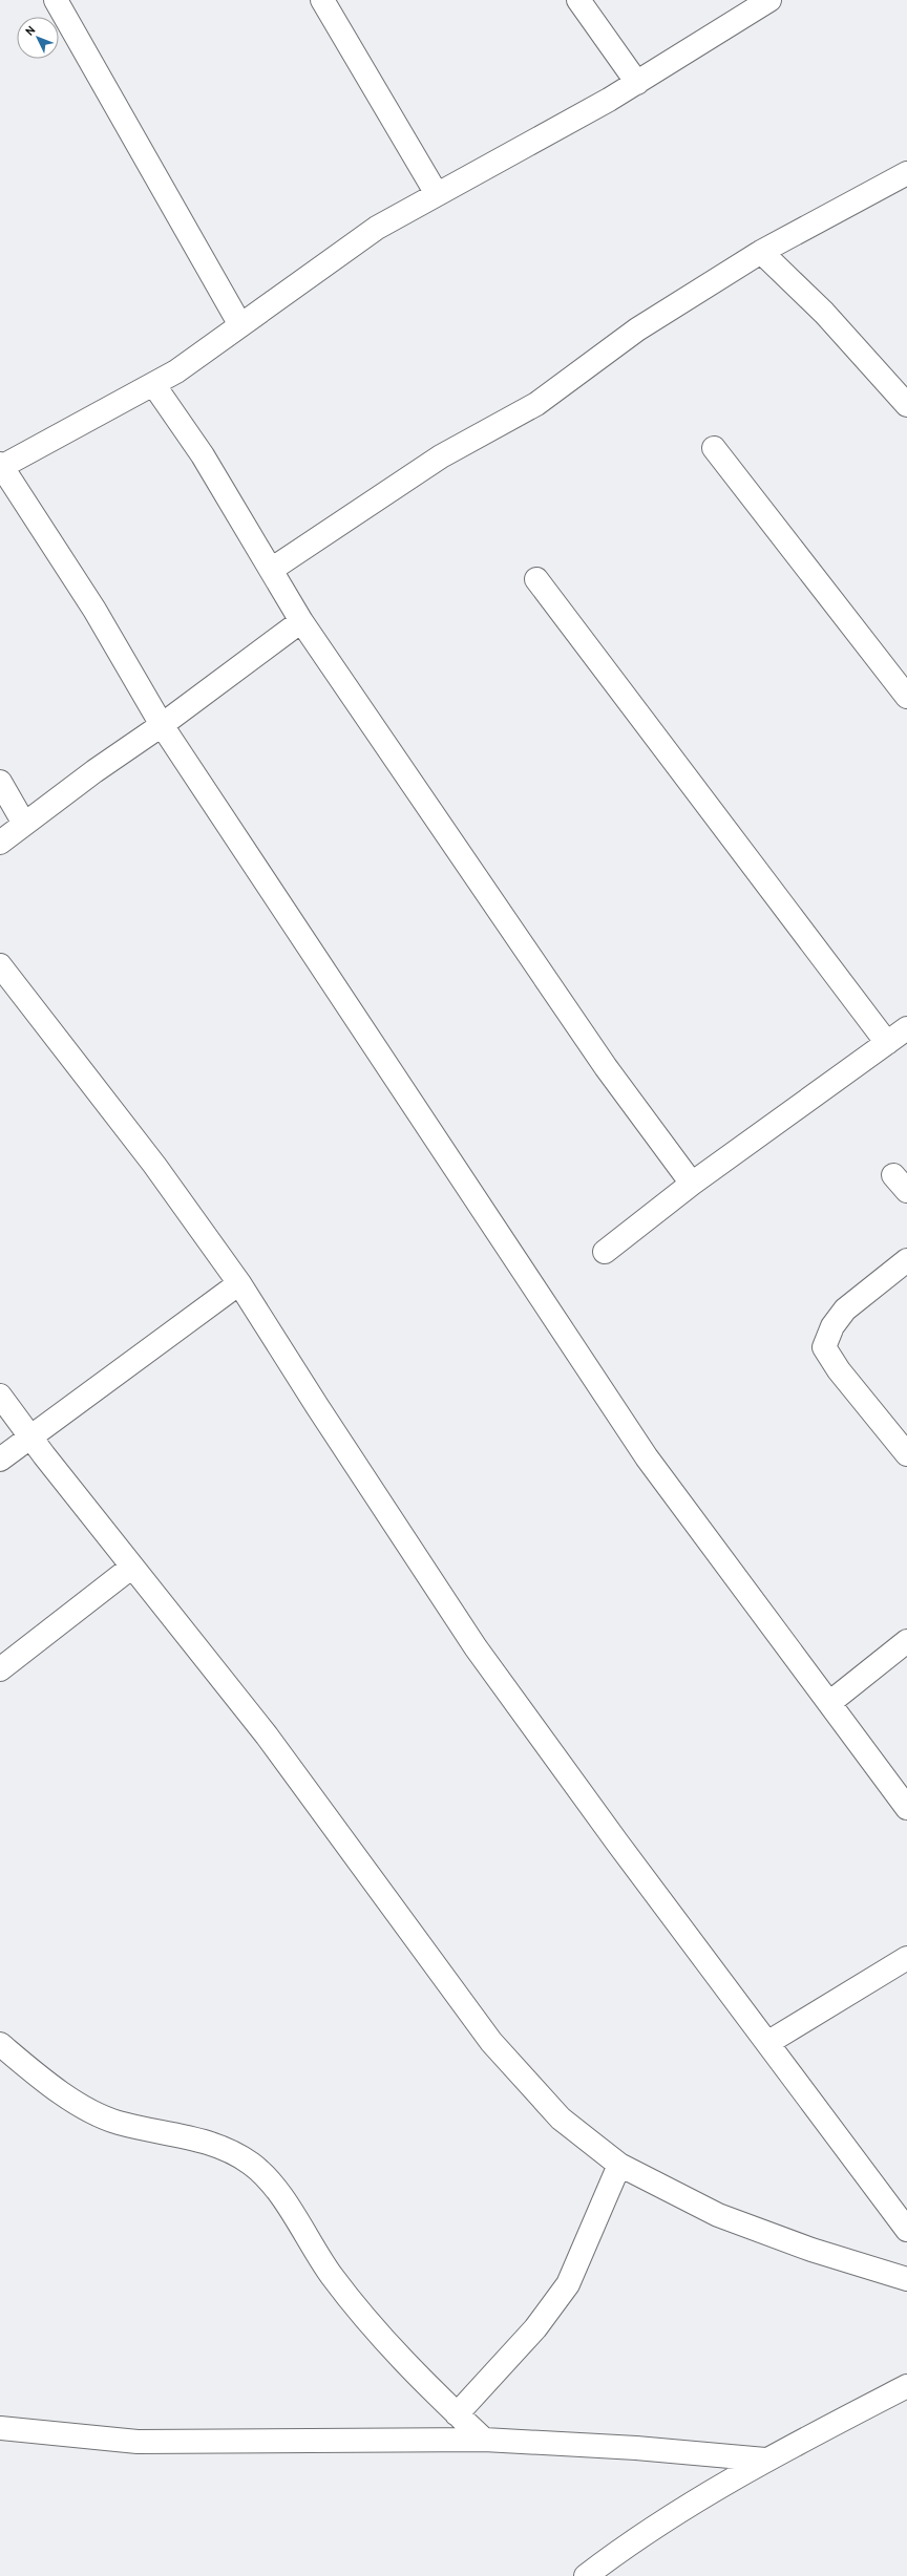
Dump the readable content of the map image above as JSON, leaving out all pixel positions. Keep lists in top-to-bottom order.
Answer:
{
  "north": "top left"
}
